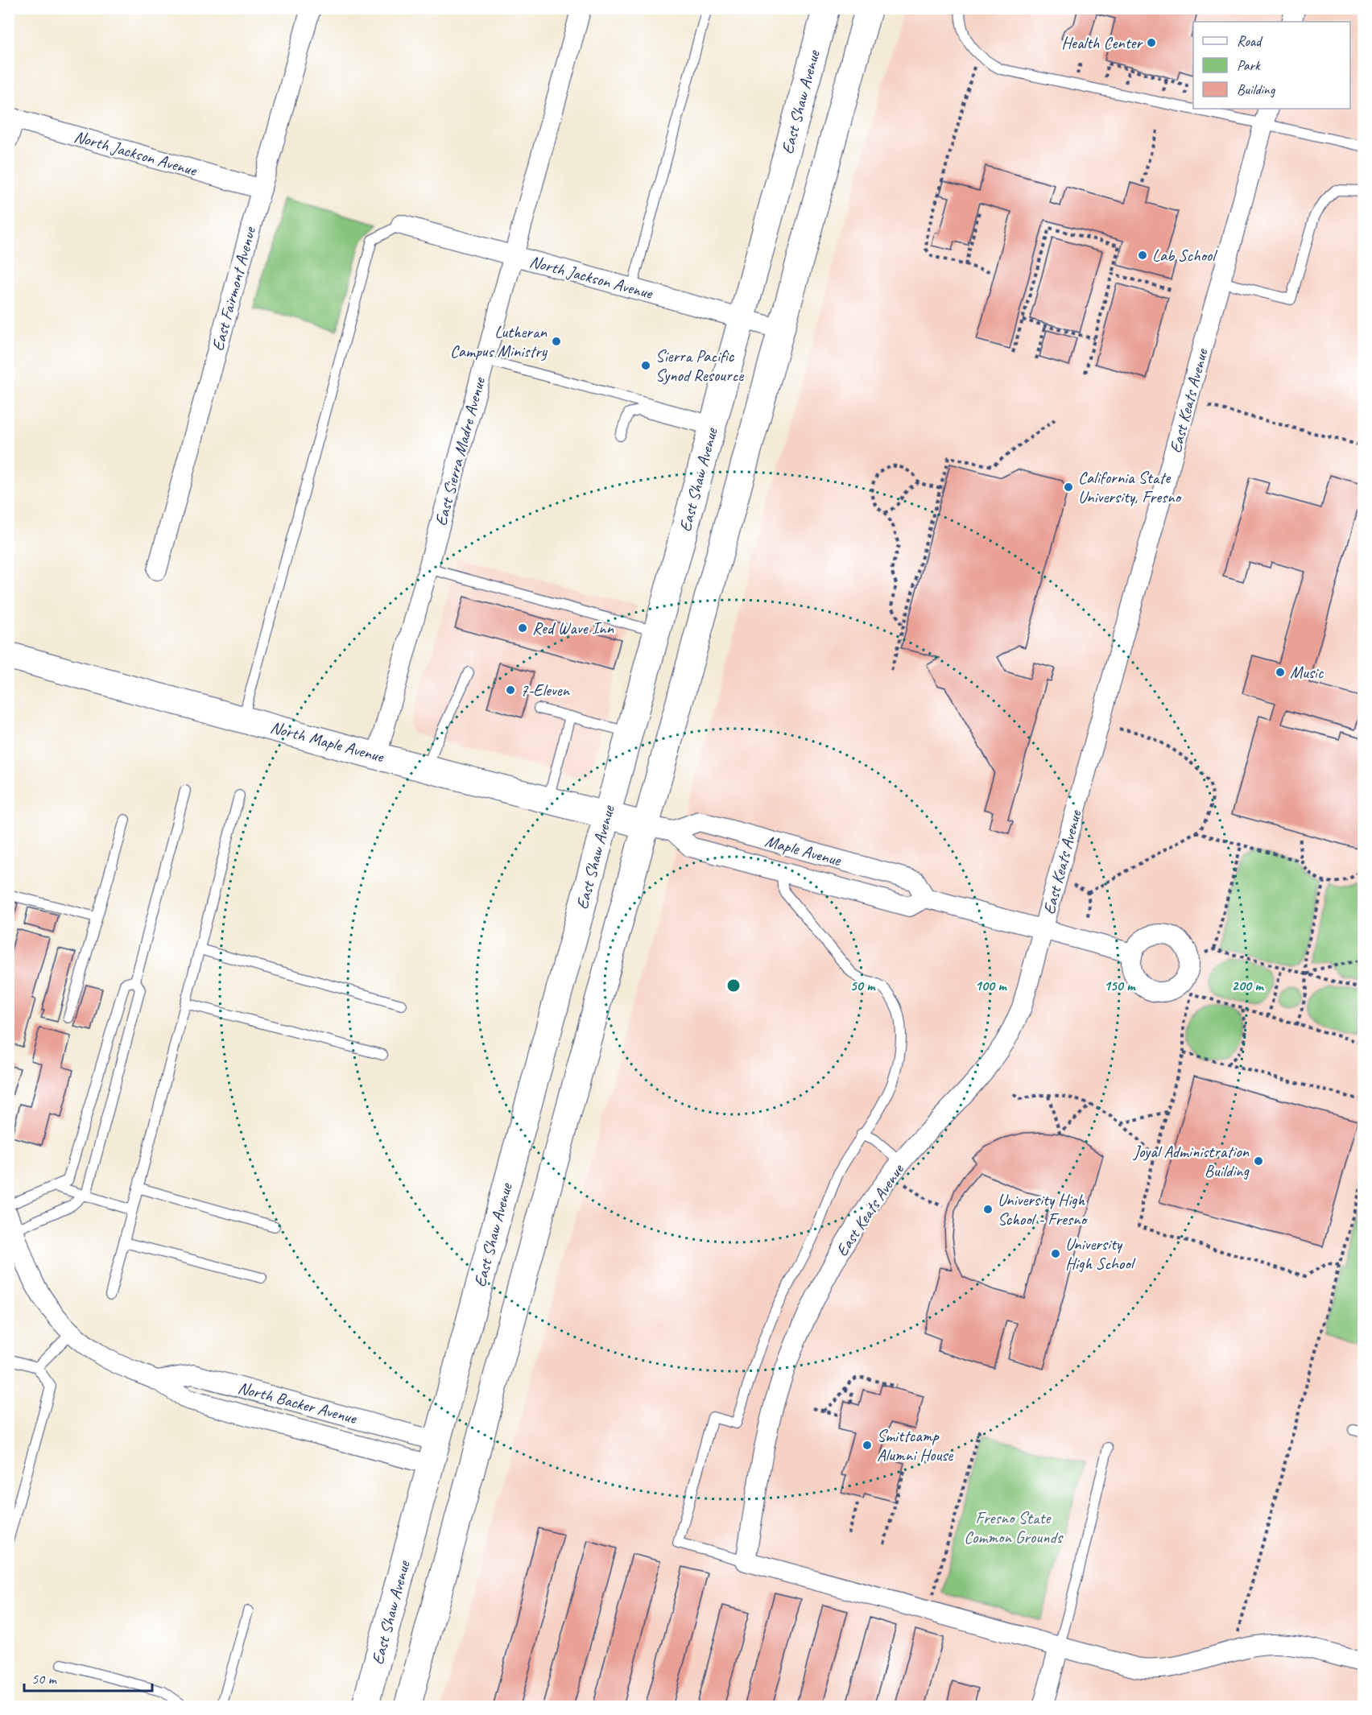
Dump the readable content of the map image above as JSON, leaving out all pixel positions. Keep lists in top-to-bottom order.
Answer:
{
  "streets": {
    "main road": ["East Shaw Avenue", "North Maple Avenue"],
    "street": [
      "North Jackson Avenue",
      "East Fairmont Avenue",
      "East Keats Avenue",
      "East Sierra Madre Avenue",
      "Maple Avenue",
      "North Backer Avenue"
    ]
  },
  "crossings": [
    ["East Shaw Avenue", "North Jackson Avenue"],
    ["East Shaw Avenue", "North Maple Avenue"],
    ["East Shaw Avenue", "North Backer Avenue"],
    ["North Jackson Avenue", "East Fairmont Avenue"],
    ["North Jackson Avenue", "East Sierra Madre Avenue"],
    ["East Sierra Madre Avenue", "North Maple Avenue"]
  ],
  "parks": ["Fresno State Common Grounds"],
  "places": [
    "Health Center",
    "Lab School",
    "Lutheran Campus Ministry",
    "Sierra Pacific Synod Resource",
    "California State University, Fresno",
    "Red Wave Inn",
    "Music",
    "7-Eleven",
    "Joyal Administration Building",
    "University High School - Fresno",
    "University High School",
    "Smittcamp Alumni House"
  ],
  "legend": ["Road", "Park", "Building"],
  "scale_bar": "50 m",
  "rings": [
    "50 m",
    "100 m",
    "150 m",
    "200 m"
  ]
}
